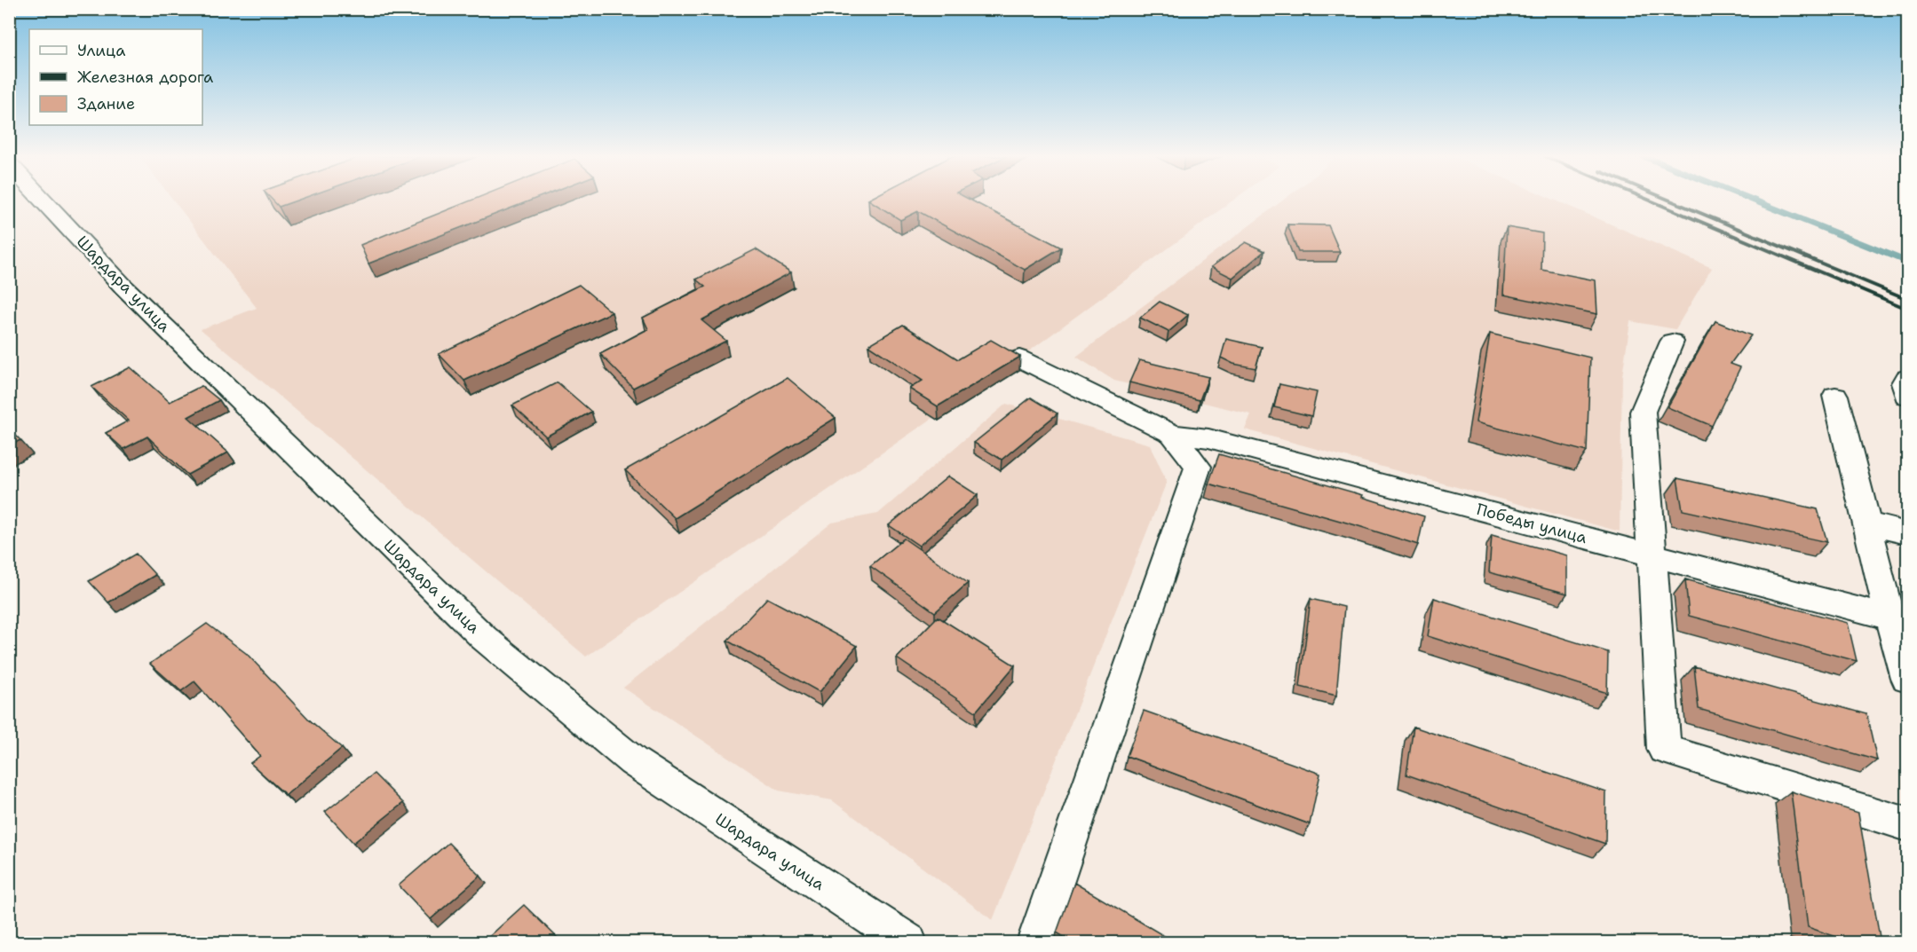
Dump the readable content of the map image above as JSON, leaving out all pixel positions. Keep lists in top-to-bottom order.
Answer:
{
  "streets": {
    "street": ["Шардара улица", "Победы улица"]
  },
  "legend": ["Улица", "Железная дорога", "Здание"]
}
